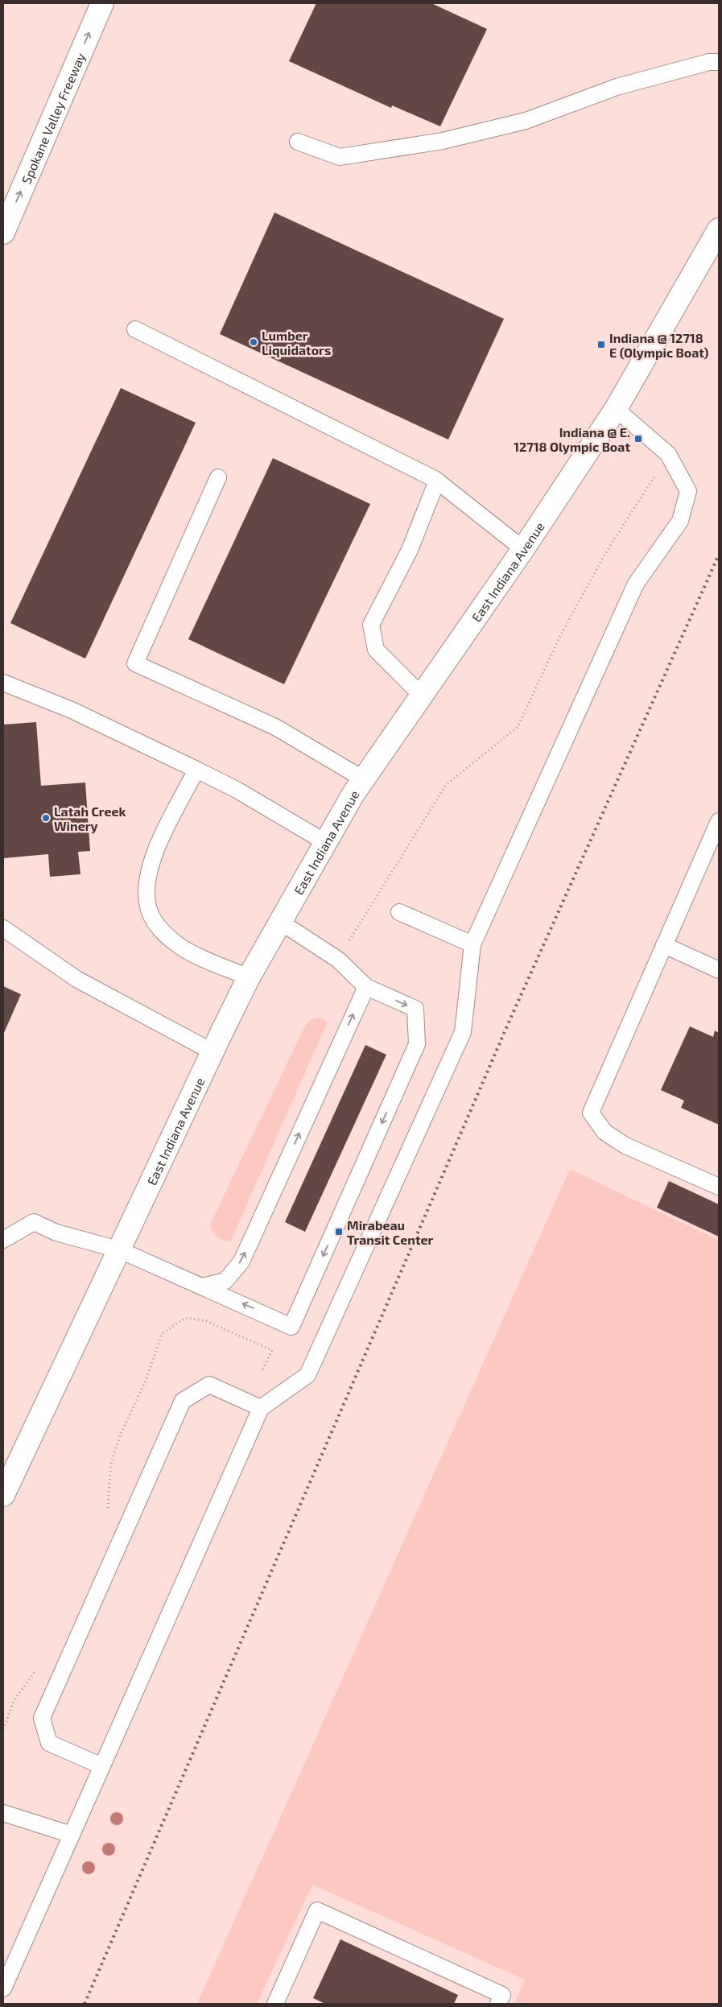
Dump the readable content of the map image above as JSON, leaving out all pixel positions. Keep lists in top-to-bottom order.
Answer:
{
  "streets": {
    "main road": ["Spokane Valley Freeway", "East Indiana Avenue"]
  },
  "one_way": ["Spokane Valley Freeway"],
  "places": {
    "other": ["Lumber Liquidators", "Latah Creek Winery"],
    "transit": ["Indiana @ 12718 E (Olympic Boat)", "Indiana @ E. 12718 Olympic Boat", "Mirabeau Transit Center"]
  }
}
